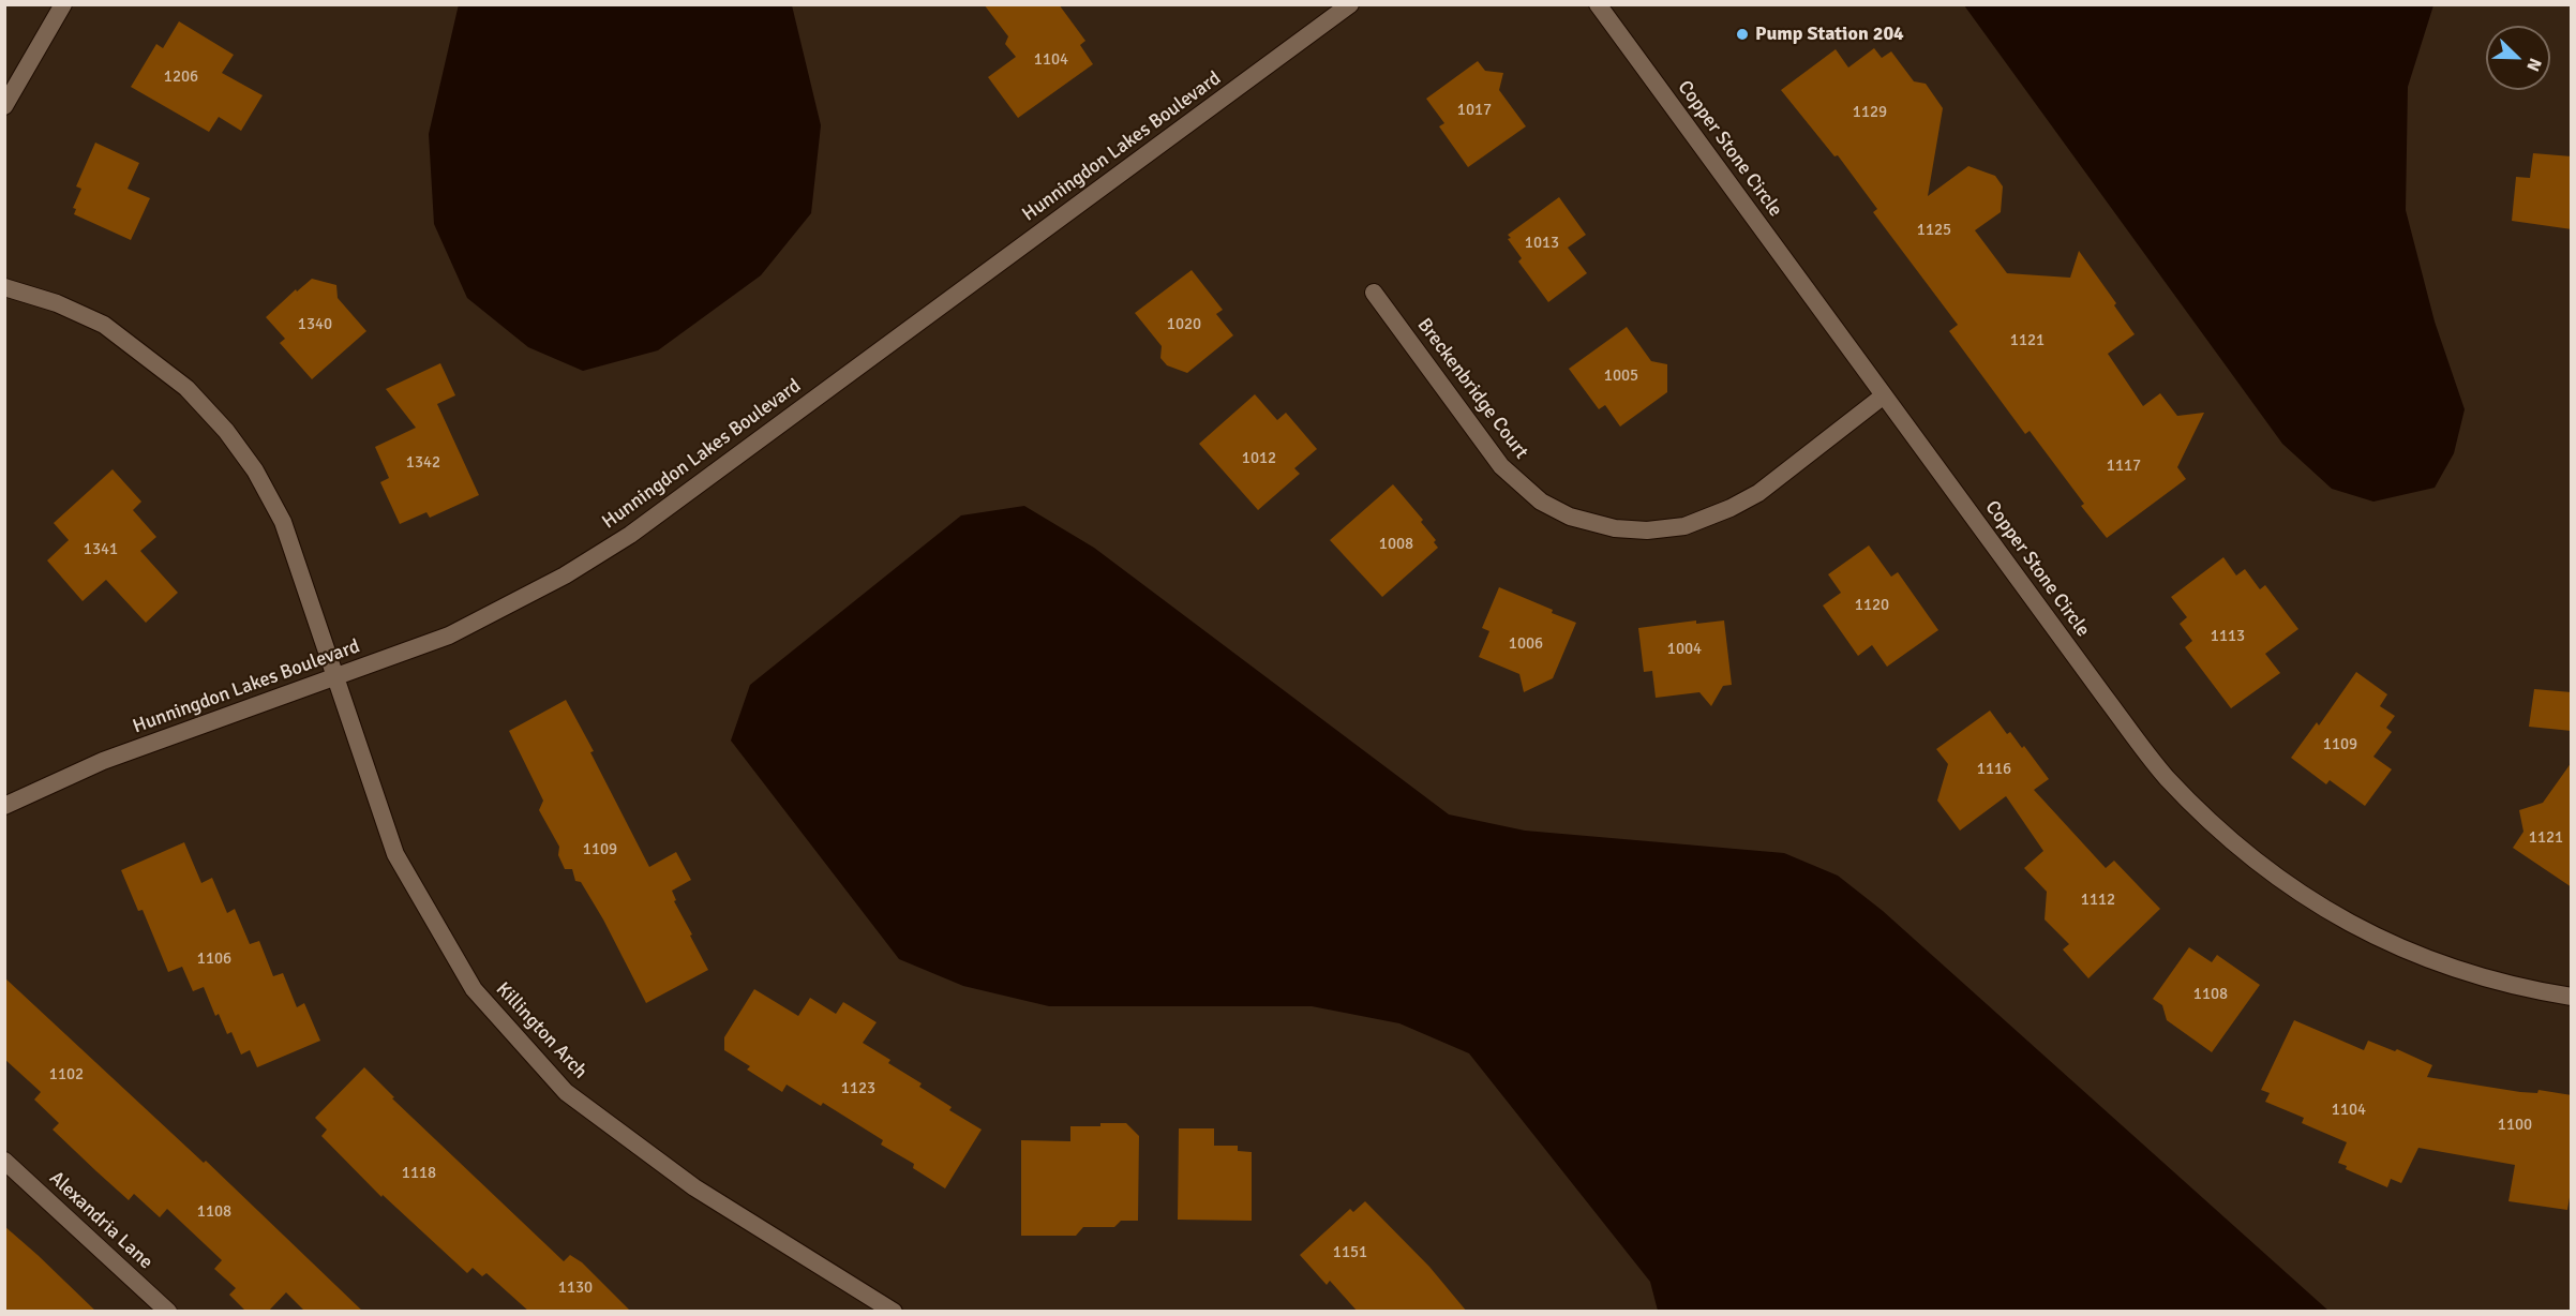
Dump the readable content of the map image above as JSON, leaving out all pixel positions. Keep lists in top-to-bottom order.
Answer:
{
  "streets": {
    "street": [
      "Hunningdon Lakes Boulevard",
      "Copper Stone Circle",
      "Breckenbridge Court",
      "Killington Arch",
      "Alexandria Lane"
    ]
  },
  "crossings": [
    ["Hunningdon Lakes Boulevard", "Killington Arch"],
    ["Copper Stone Circle", "Breckenbridge Court"]
  ],
  "places": ["Pump Station 204"],
  "house_numbers": [
    "1104",
    "1206",
    "1017",
    "1129",
    "1125",
    "1013",
    "1340",
    "1020",
    "1121",
    "1005",
    "1012",
    "1342",
    "1117",
    "1008",
    "1341",
    "1120",
    "1113",
    "1006",
    "1004",
    "1109",
    "1116",
    "1121",
    "1109",
    "1112",
    "1106",
    "1108",
    "1102",
    "1123",
    "1104",
    "1100",
    "1118",
    "1108",
    "1151",
    "1130"
  ],
  "north": "bottom right"
}
